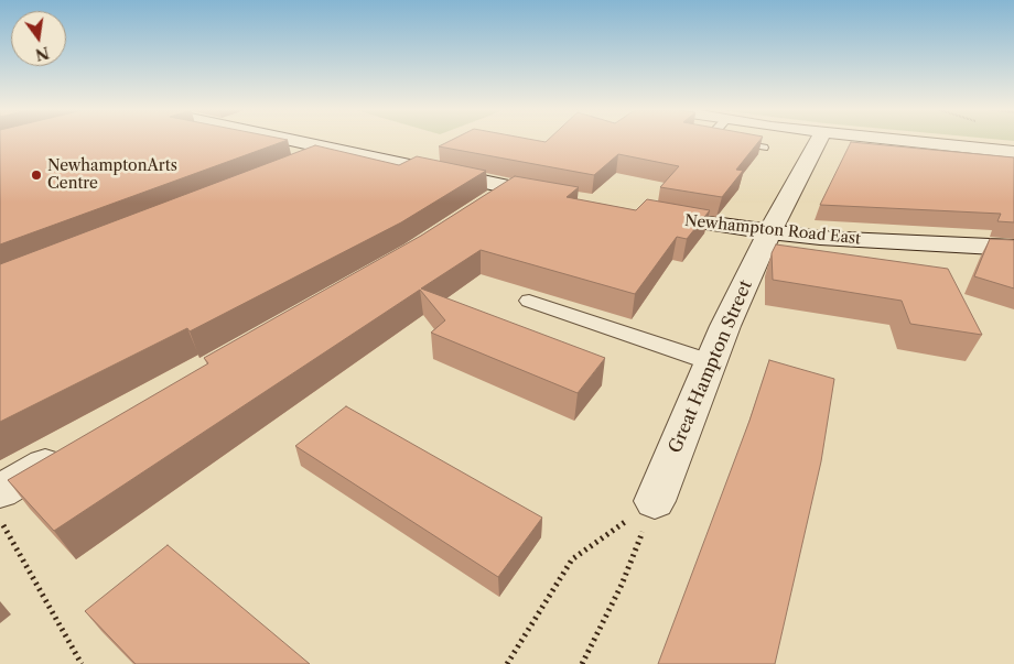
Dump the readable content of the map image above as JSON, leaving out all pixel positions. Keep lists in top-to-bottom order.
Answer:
{
  "streets": {
    "street": ["Newhampton Road East", "Great Hampton Street"]
  },
  "crossings": [
    ["Newhampton Road East", "Great Hampton Street"]
  ],
  "places": ["NewhamptonArts Centre"],
  "north": "bottom"
}
